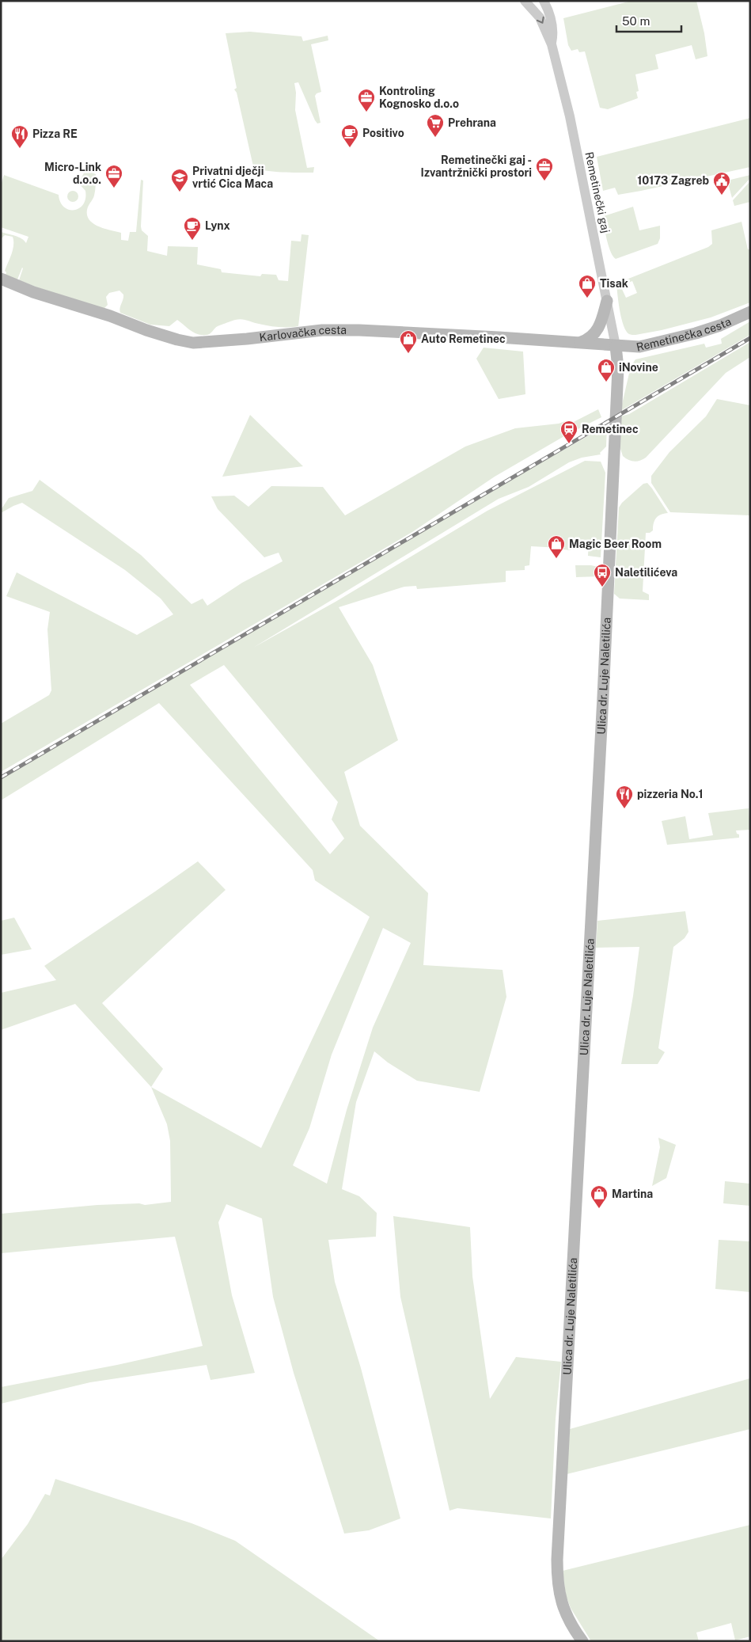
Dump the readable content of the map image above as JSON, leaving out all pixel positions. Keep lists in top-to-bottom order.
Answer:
{
  "streets": {
    "main road": ["Remetinečka cesta", "Karlovačka cesta", "Ulica dr. Luje Naletilića"],
    "street": ["Remetinečki gaj"]
  },
  "crossings": [
    ["Remetinečki gaj", "Remetinečka cesta"],
    ["Remetinečki gaj", "Karlovačka cesta"],
    ["Remetinečki gaj", "Ulica dr. Luje Naletilića"],
    ["Remetinečka cesta", "Karlovačka cesta"],
    ["Remetinečka cesta", "Ulica dr. Luje Naletilića"],
    ["Karlovačka cesta", "Ulica dr. Luje Naletilića"]
  ],
  "places": {
    "office": ["Kontroling Kognosko d.o.o", "Remetinečki gaj - Izvantržnički prostori", "Micro-Link d.o.o."],
    "supermarket": ["Prehrana"],
    "cafe": ["Positivo", "Lynx"],
    "restaurant": ["Pizza RE", "pizzeria No.1"],
    "school or university": ["Privatni dječji vrtić Cica Maca"],
    "public building": ["10173 Zagreb"],
    "shop": [
      "Tisak",
      "Auto Remetinec",
      "iNovine",
      "Magic Beer Room",
      "Martina"
    ],
    "station": ["Remetinec"],
    "bus stop": ["Naletilićeva"]
  },
  "scale_bar": "50 m"
}
